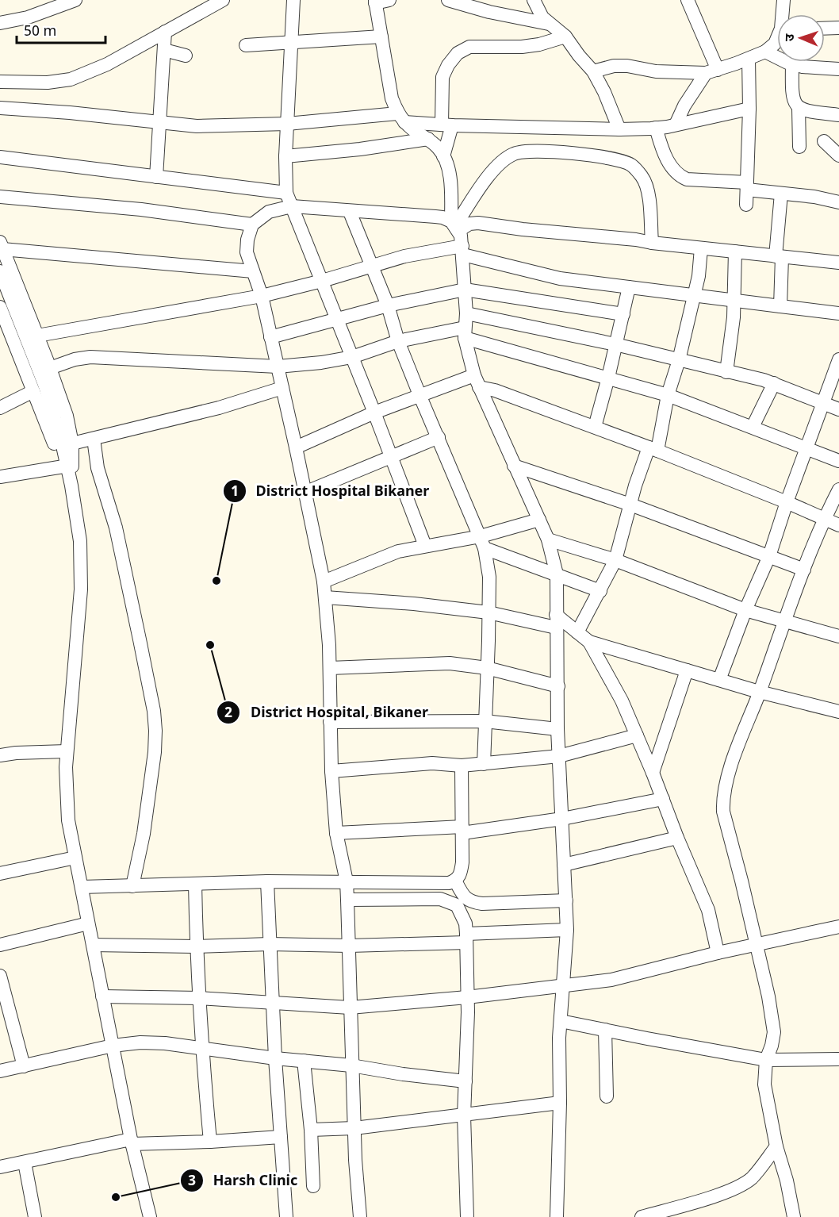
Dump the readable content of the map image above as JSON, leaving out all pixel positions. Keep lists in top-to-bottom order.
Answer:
{
  "places": ["District Hospital Bikaner", "District Hospital, Bikaner", "Harsh Clinic"],
  "scale_bar": "50 m",
  "north": "left"
}
